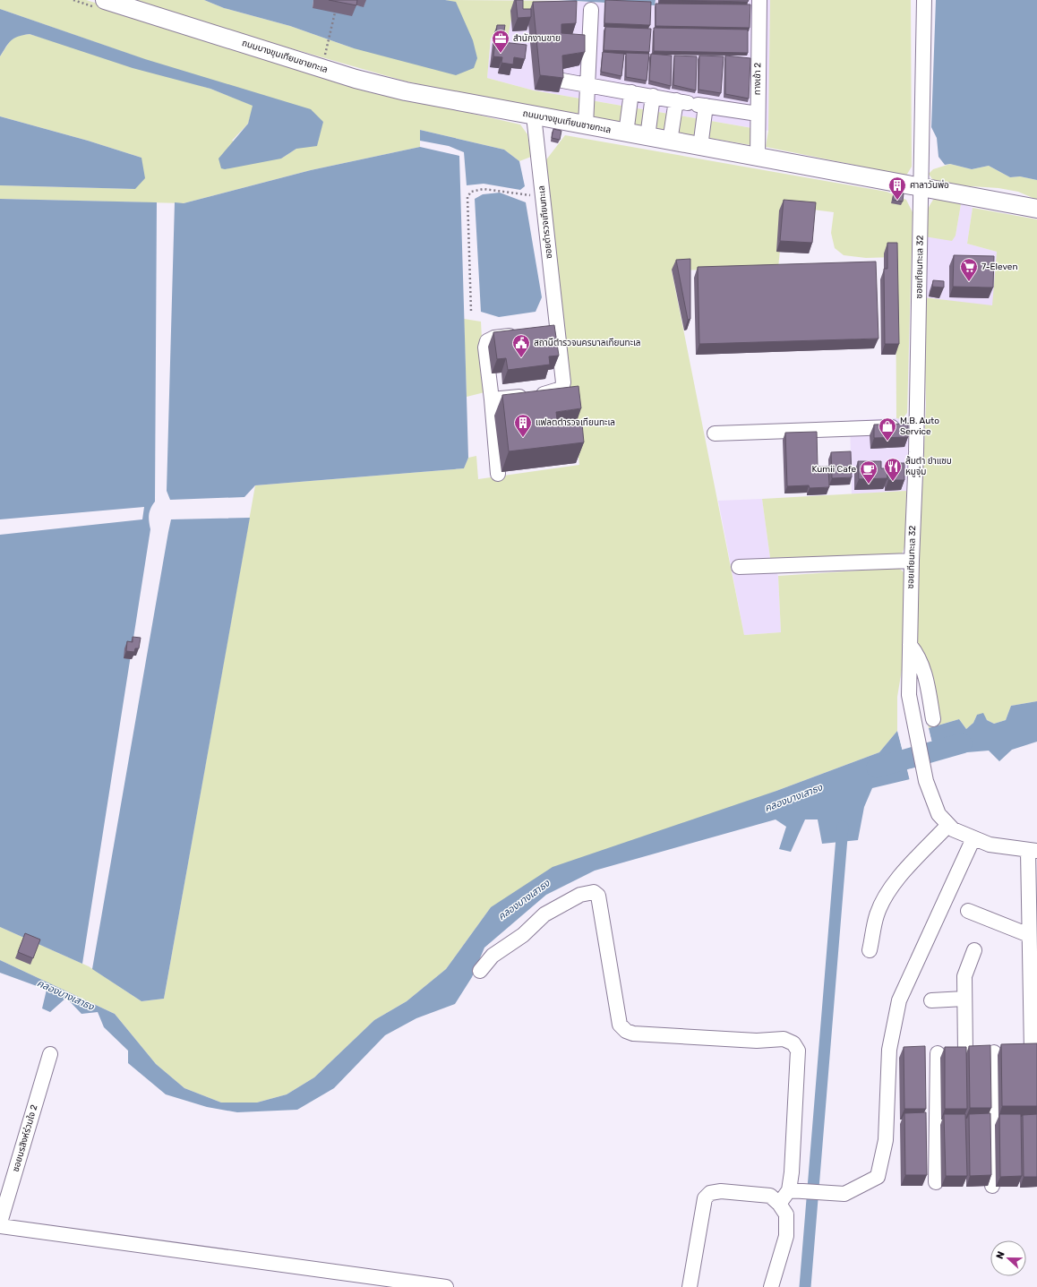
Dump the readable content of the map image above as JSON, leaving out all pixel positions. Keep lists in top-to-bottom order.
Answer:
{
  "streets": {
    "main road": ["ถนนบางขุนเทียนชายทะเล"],
    "street": [
      "ทางเข้า 2",
      "ซอยตำรวจเทียนทะเล",
      "ซอยเทียนทะเล 32",
      "ซอยนรสิงห์ร่วมใจ 2"
    ]
  },
  "crossings": [
    ["ถนนบางขุนเทียนชายทะเล", "ทางเข้า 2"],
    ["ถนนบางขุนเทียนชายทะเล", "ซอยตำรวจเทียนทะเล"],
    ["ถนนบางขุนเทียนชายทะเล", "ซอยเทียนทะเล 32"]
  ],
  "water": ["คลองบางเสาธง"],
  "places": {
    "office": ["สำนักงานขาย"],
    "building": ["ศาลาวันพ่อ", "แฟลตตำรวจเทียนทะเล"],
    "supermarket": ["7-Eleven"],
    "public building": ["สถานีตำรวจนครบาลเทียนทะเล"],
    "shop": ["M.B. Auto Service"],
    "restaurant": ["ส้มตำ ยำแซบ หมูจุ่ม"],
    "cafe": ["Kumii Cafe"]
  },
  "north": "left"
}
